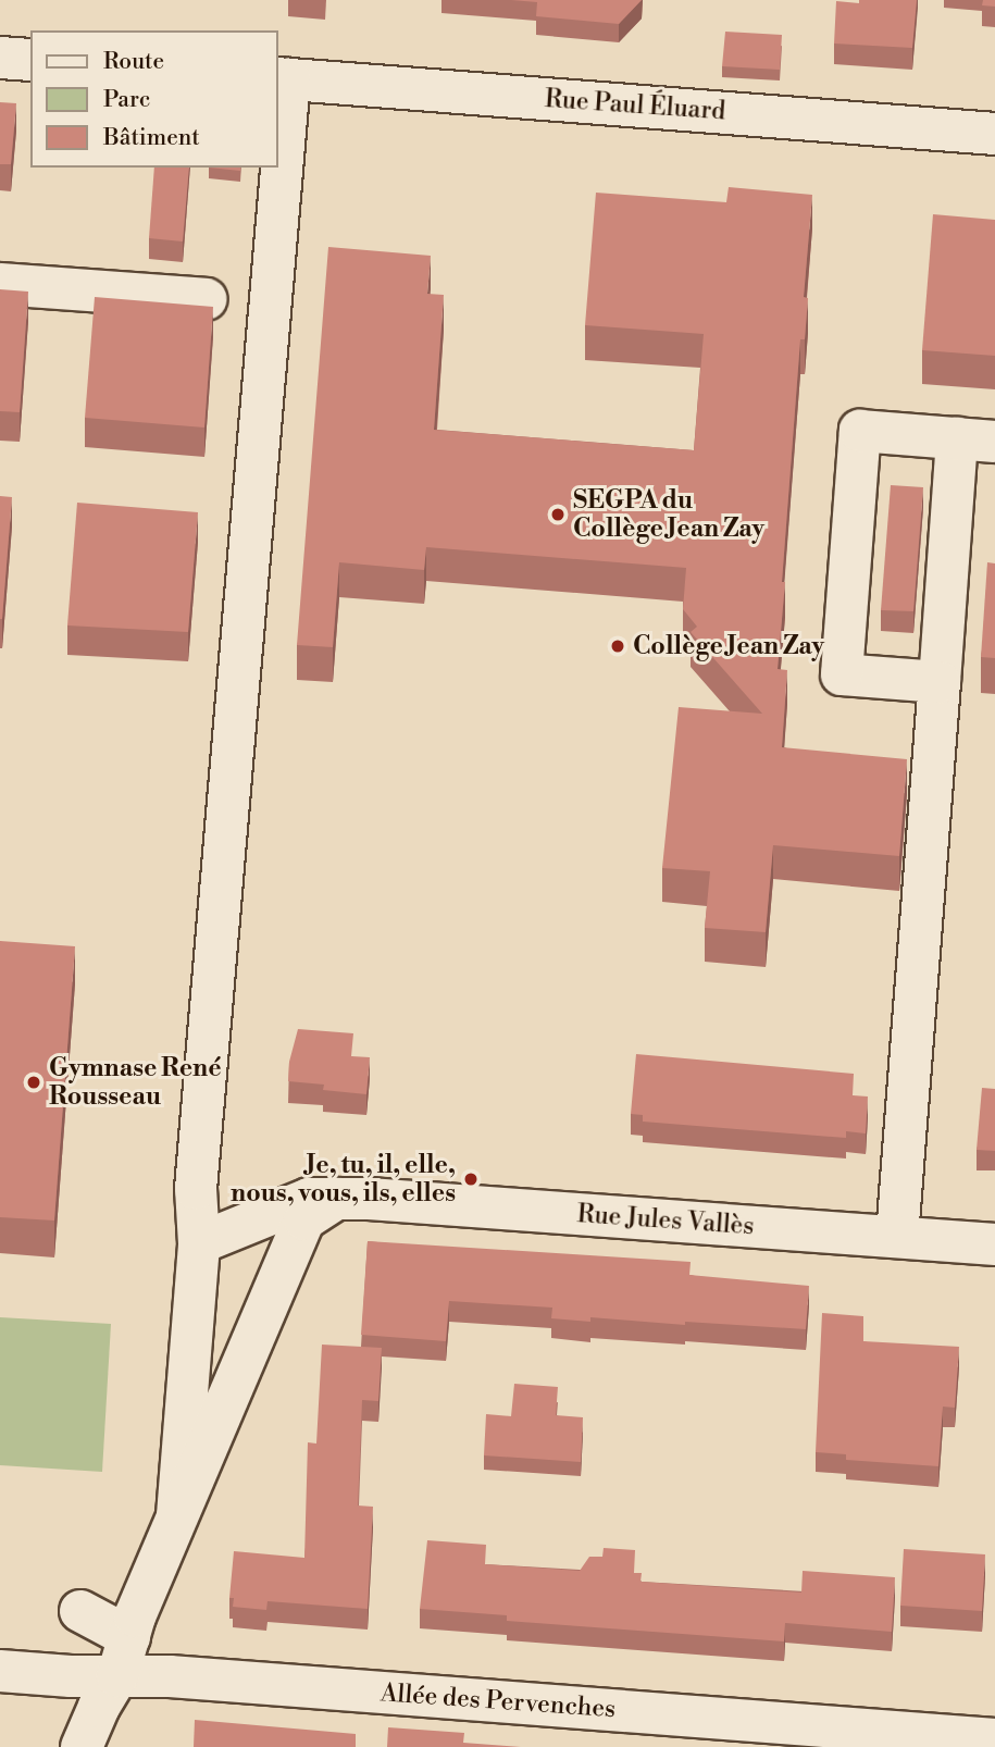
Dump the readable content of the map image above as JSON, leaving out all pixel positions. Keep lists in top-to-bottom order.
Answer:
{
  "streets": {
    "street": ["Rue Paul Éluard", "Rue Jules Vallès", "Allée des Pervenches"]
  },
  "places": [
    "SEGPA du Collège Jean Zay",
    "Collège Jean Zay",
    "Gymnase René Rousseau",
    "Je, tu, il, elle, nous, vous, ils, elles"
  ],
  "legend": ["Route", "Parc", "Bâtiment"]
}
